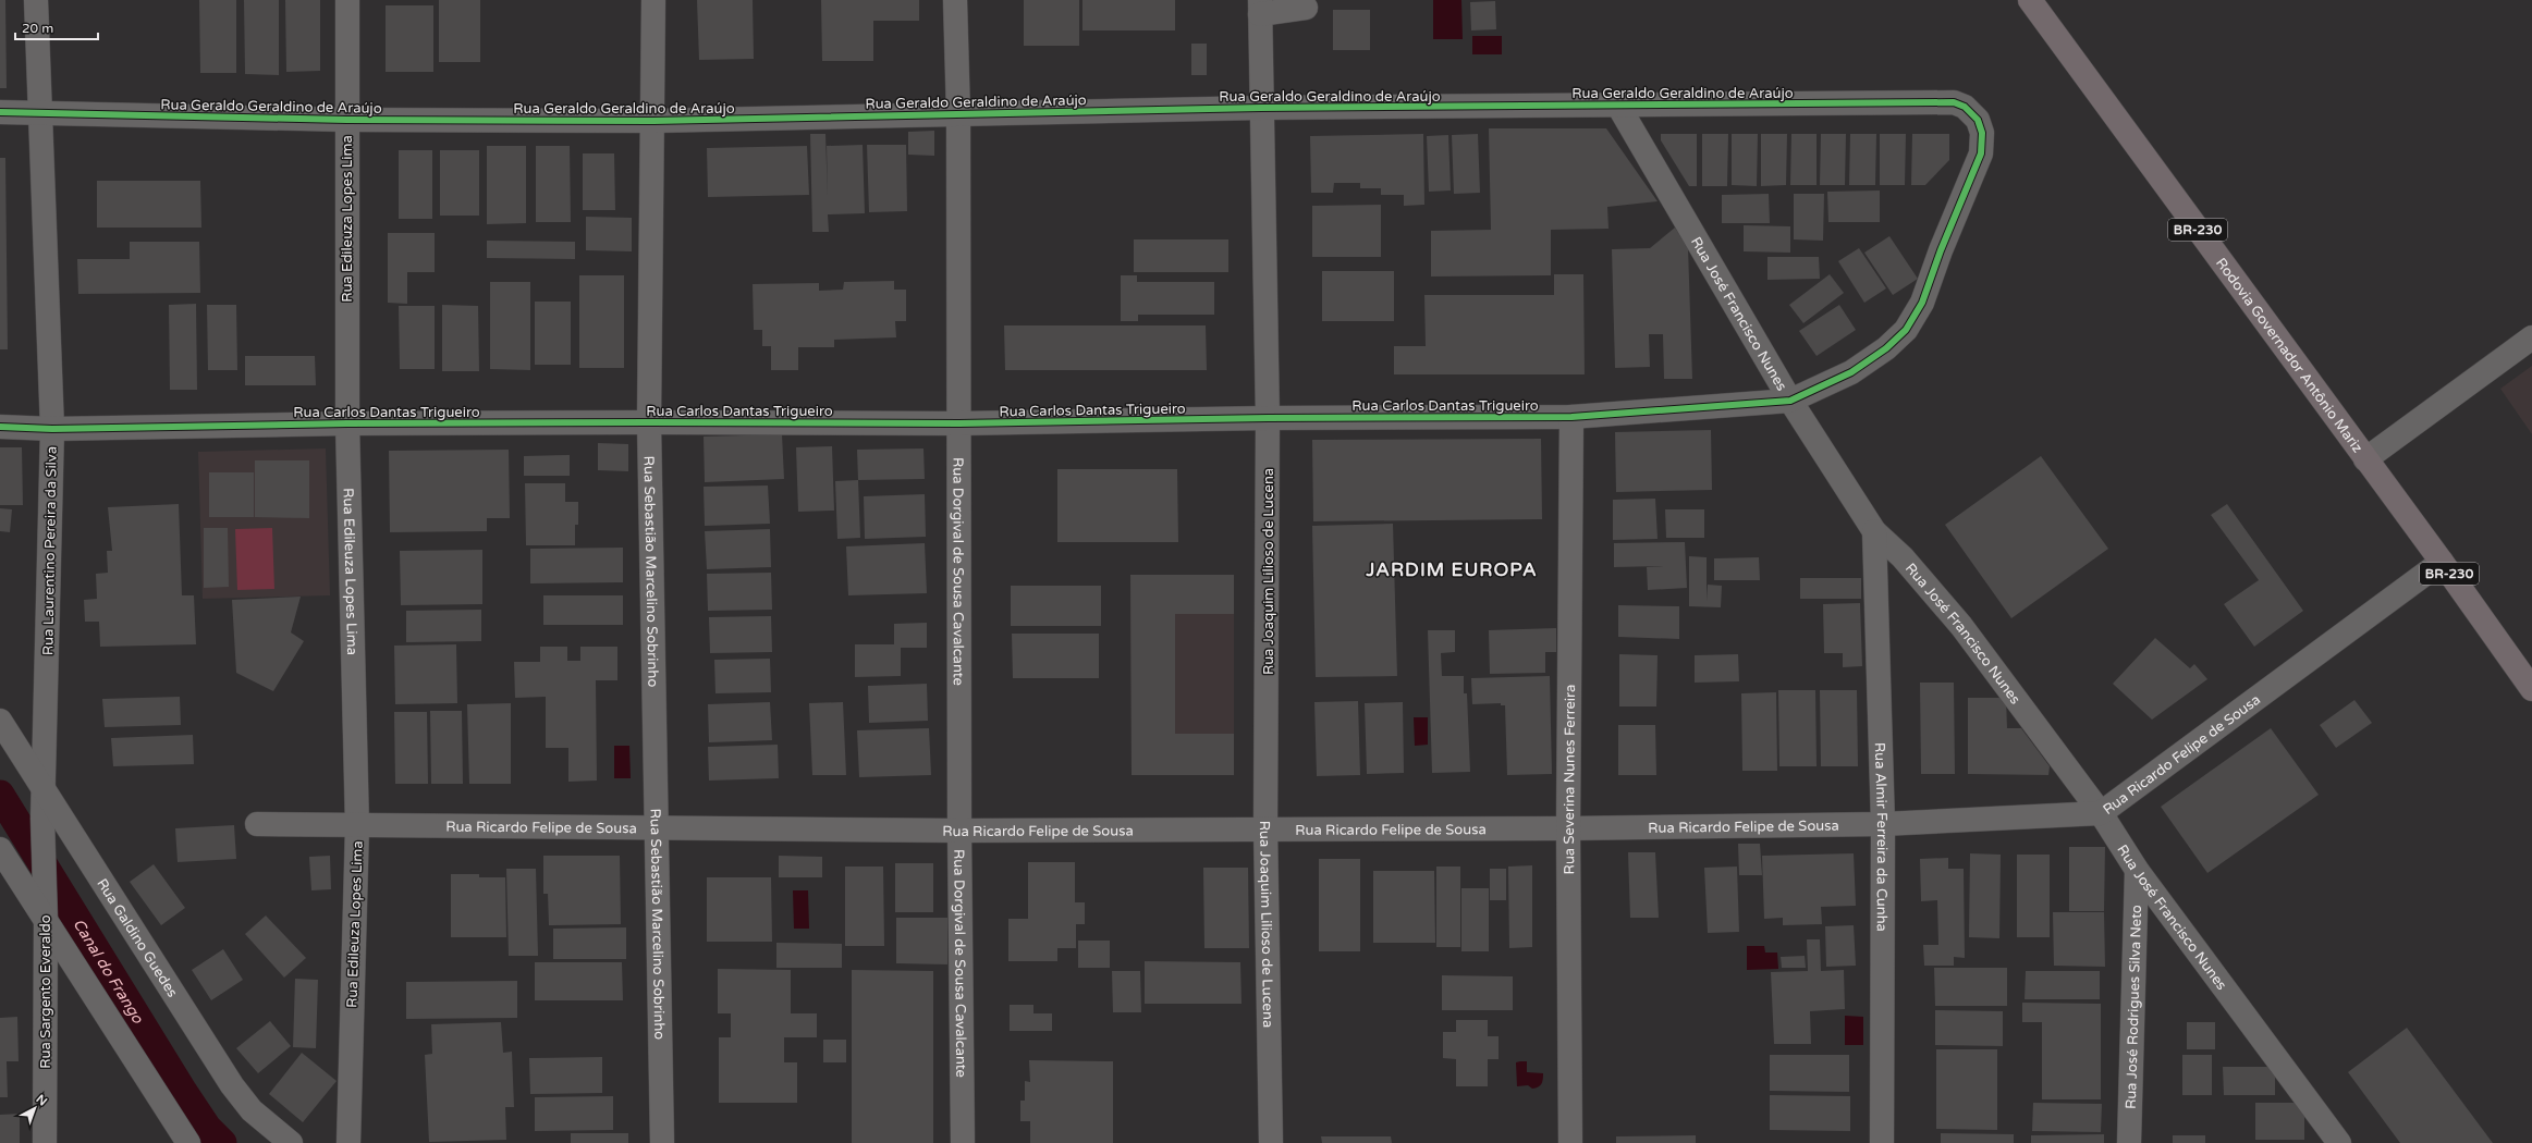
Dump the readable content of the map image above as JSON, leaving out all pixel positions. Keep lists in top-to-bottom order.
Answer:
{
  "streets": {
    "highway": ["BR-230", "Rodovia Governador Antônio Mariz"],
    "street": [
      "Rua Geraldo Geraldino de Araújo",
      "Rua Edileuza Lopes Lima",
      "Rua José Francisco Nunes",
      "Rua Carlos Dantas Trigueiro",
      "Rua Laurentino Pereira da Silva",
      "Rua Sebastião Marcelino Sobrinho",
      "Rua Dorgival de Sousa Cavalcante",
      "Rua Joaquim Lilioso de Lucena",
      "Rua Ricardo Felipe de Sousa",
      "Rua Severina Nunes Ferreira",
      "Rua Almir Ferreira da Cunha",
      "Rua Galdino Guedes",
      "Rua Sargento Everaldo",
      "Rua José Rodrigues Silva Neto"
    ]
  },
  "crossings": [
    ["Rua Geraldo Geraldino de Araújo", "Rua Edileuza Lopes Lima"],
    ["Rua Geraldo Geraldino de Araújo", "Rua José Francisco Nunes"],
    ["Rua Geraldo Geraldino de Araújo", "Rua Carlos Dantas Trigueiro"],
    ["Rua Geraldo Geraldino de Araújo", "Rua Laurentino Pereira da Silva"],
    ["Rua Geraldo Geraldino de Araújo", "Rua Sebastião Marcelino Sobrinho"],
    ["Rua Geraldo Geraldino de Araújo", "Rua Dorgival de Sousa Cavalcante"],
    ["Rua Geraldo Geraldino de Araújo", "Rua Joaquim Lilioso de Lucena"],
    ["Rua Edileuza Lopes Lima", "Rua Carlos Dantas Trigueiro"],
    ["Rua Edileuza Lopes Lima", "Rua Ricardo Felipe de Sousa"],
    ["Rua José Francisco Nunes", "Rua Carlos Dantas Trigueiro"],
    ["Rua José Francisco Nunes", "Rua Ricardo Felipe de Sousa"],
    ["Rua José Francisco Nunes", "Rua Almir Ferreira da Cunha"],
    ["Rua José Francisco Nunes", "Rua José Rodrigues Silva Neto"],
    ["Rodovia Governador Antônio Mariz", "Rua Ricardo Felipe de Sousa"],
    ["Rua Carlos Dantas Trigueiro", "Rua Laurentino Pereira da Silva"],
    ["Rua Carlos Dantas Trigueiro", "Rua Sebastião Marcelino Sobrinho"],
    ["Rua Carlos Dantas Trigueiro", "Rua Dorgival de Sousa Cavalcante"],
    ["Rua Carlos Dantas Trigueiro", "Rua Joaquim Lilioso de Lucena"],
    ["Rua Carlos Dantas Trigueiro", "Rua Severina Nunes Ferreira"],
    ["Rua Laurentino Pereira da Silva", "Rua Galdino Guedes"],
    ["Rua Laurentino Pereira da Silva", "Rua Sargento Everaldo"],
    ["Rua Sebastião Marcelino Sobrinho", "Rua Ricardo Felipe de Sousa"],
    ["Rua Dorgival de Sousa Cavalcante", "Rua Ricardo Felipe de Sousa"],
    ["Rua Joaquim Lilioso de Lucena", "Rua Ricardo Felipe de Sousa"],
    ["Rua Ricardo Felipe de Sousa", "Rua Severina Nunes Ferreira"],
    ["Rua Ricardo Felipe de Sousa", "Rua Almir Ferreira da Cunha"]
  ],
  "districts": ["JARDIM EUROPA"],
  "water": ["Canal do Frango"],
  "scale_bar": "20 m",
  "north": "top right"
}
